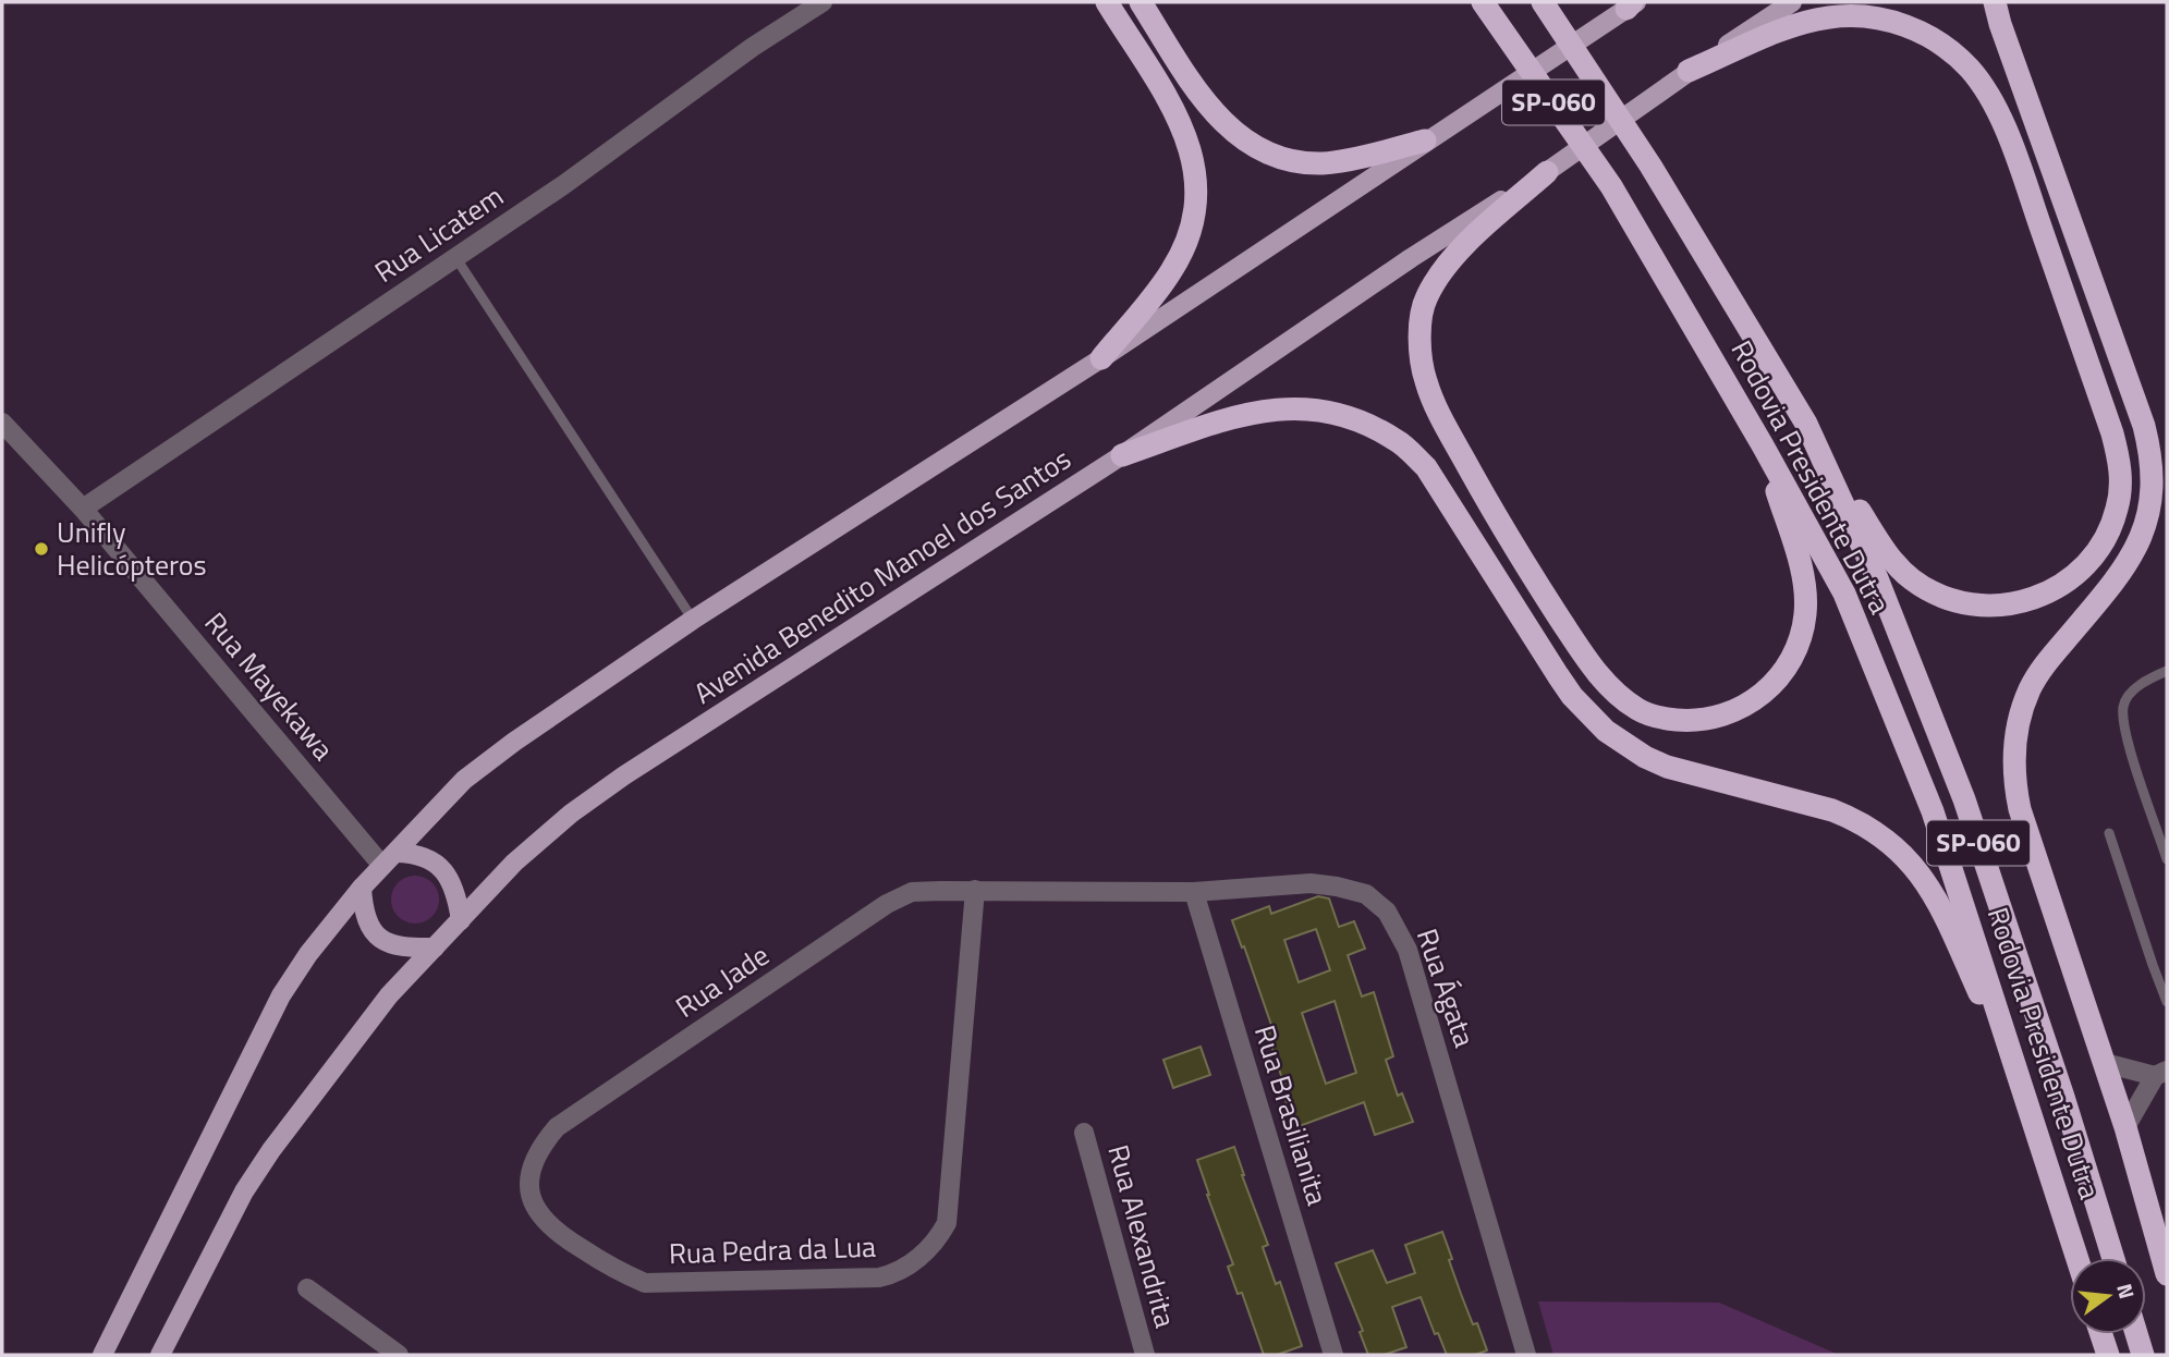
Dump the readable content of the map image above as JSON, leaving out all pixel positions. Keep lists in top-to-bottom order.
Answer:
{
  "streets": {
    "highway": ["SP-060", "Rodovia Presidente Dutra"],
    "main road": ["Avenida Benedito Manoel dos Santos"],
    "street": [
      "Rua Licatem",
      "Rua Mayekawa",
      "Rua Jade",
      "Rua Ágata",
      "Rua Brasilianita",
      "Rua Alexandrita",
      "Rua Pedra da Lua"
    ]
  },
  "crossings": [
    ["Rua Licatem", "Rua Mayekawa"],
    ["Avenida Benedito Manoel dos Santos", "Rua Mayekawa"],
    ["Rua Jade", "Rua Ágata"],
    ["Rua Jade", "Rua Pedra da Lua"],
    ["Rua Ágata", "Rua Brasilianita"],
    ["Rua Ágata", "Rua Pedra da Lua"]
  ],
  "places": ["Unifly Helicópteros"],
  "north": "right"
}
